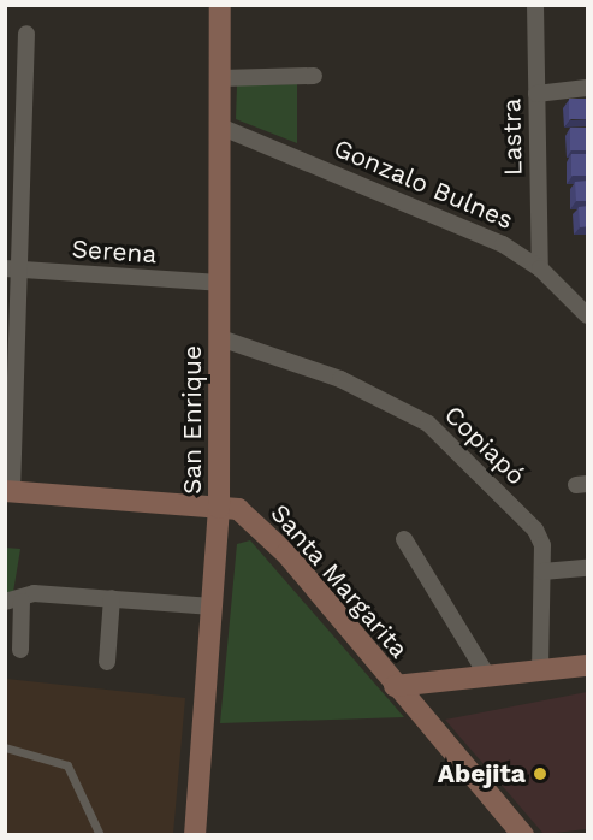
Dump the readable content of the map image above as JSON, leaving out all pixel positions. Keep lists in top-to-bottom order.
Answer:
{
  "streets": {
    "street": [
      "Lastra",
      "Gonzalo Bulnes",
      "Serena",
      "San Enrique",
      "Copiapó",
      "Santa Margarita"
    ]
  },
  "crossings": [
    ["Lastra", "Gonzalo Bulnes"],
    ["Gonzalo Bulnes", "San Enrique"],
    ["Serena", "San Enrique"],
    ["San Enrique", "Copiapó"],
    ["San Enrique", "Santa Margarita"]
  ],
  "places": ["Abejita"]
}
